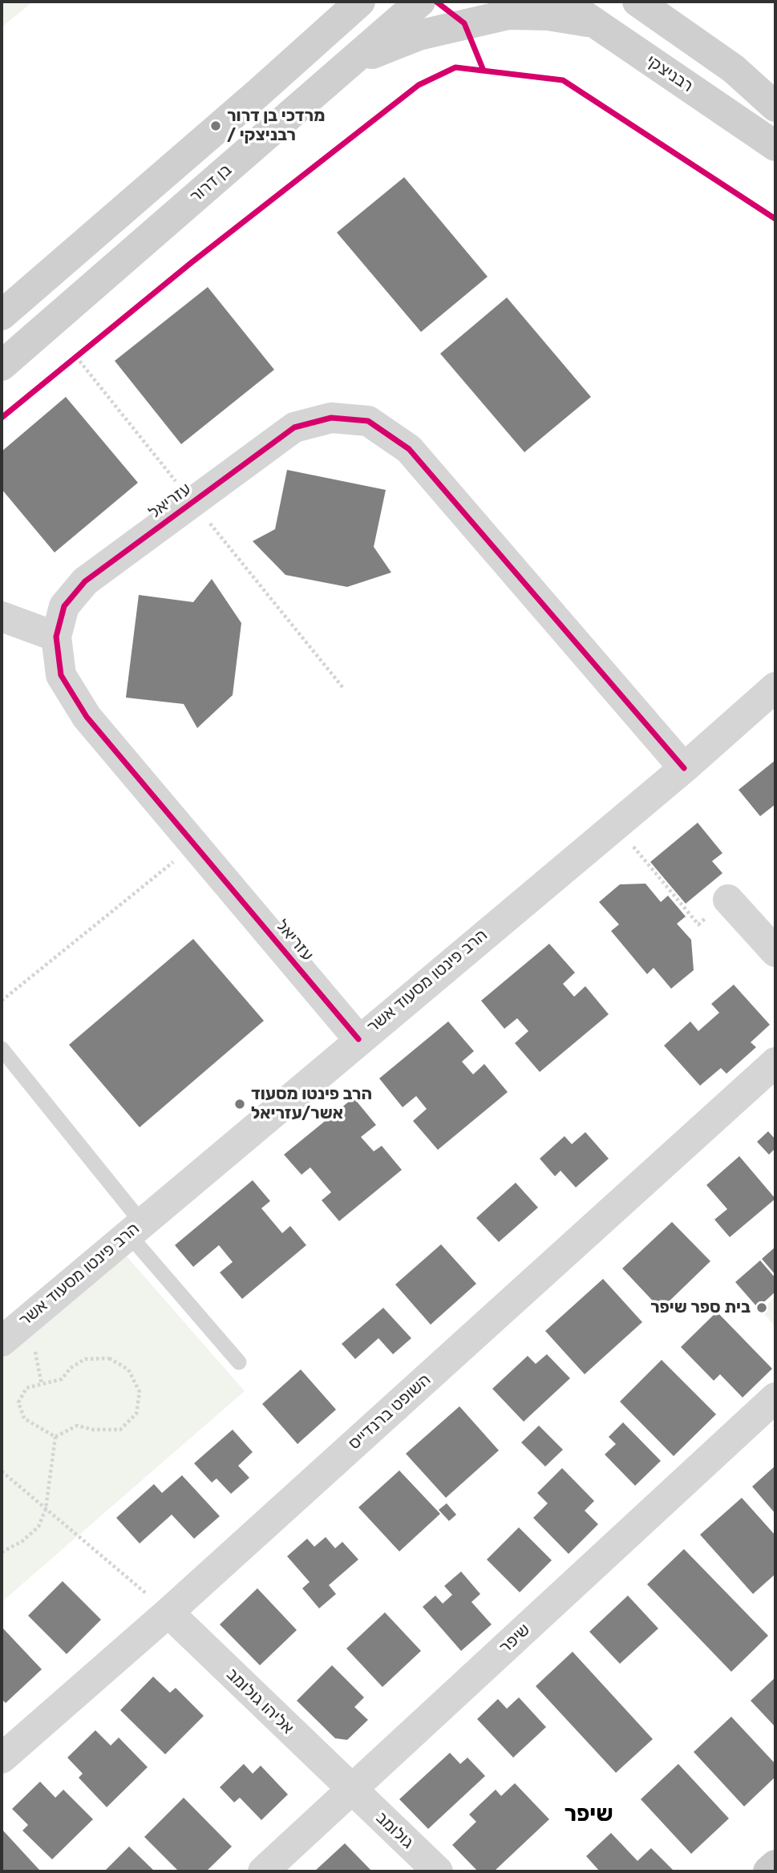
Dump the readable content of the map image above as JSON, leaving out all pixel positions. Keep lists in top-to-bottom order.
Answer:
{
  "streets": {
    "street": [
      "רבניצקי",
      "בן דרור",
      "עזריאל",
      "הרב פינטו מסעוד אשר",
      "השופט ברנדייס",
      "שיפר",
      "אליהו גולומב",
      "גולומב"
    ]
  },
  "crossings": [
    ["עזריאל", "הרב פינטו מסעוד אשר"],
    ["השופט ברנדייס", "אליהו גולומב"],
    ["שיפר", "אליהו גולומב"],
    ["שיפר", "גולומב"],
    ["אליהו גולומב", "גולומב"]
  ],
  "districts": ["שיפר"],
  "places": ["מרדכי בן דרור / רבניצקי", "הרב פינטו מסעוד אשר/עזריאל", "בית ספר שיפר"]
}
